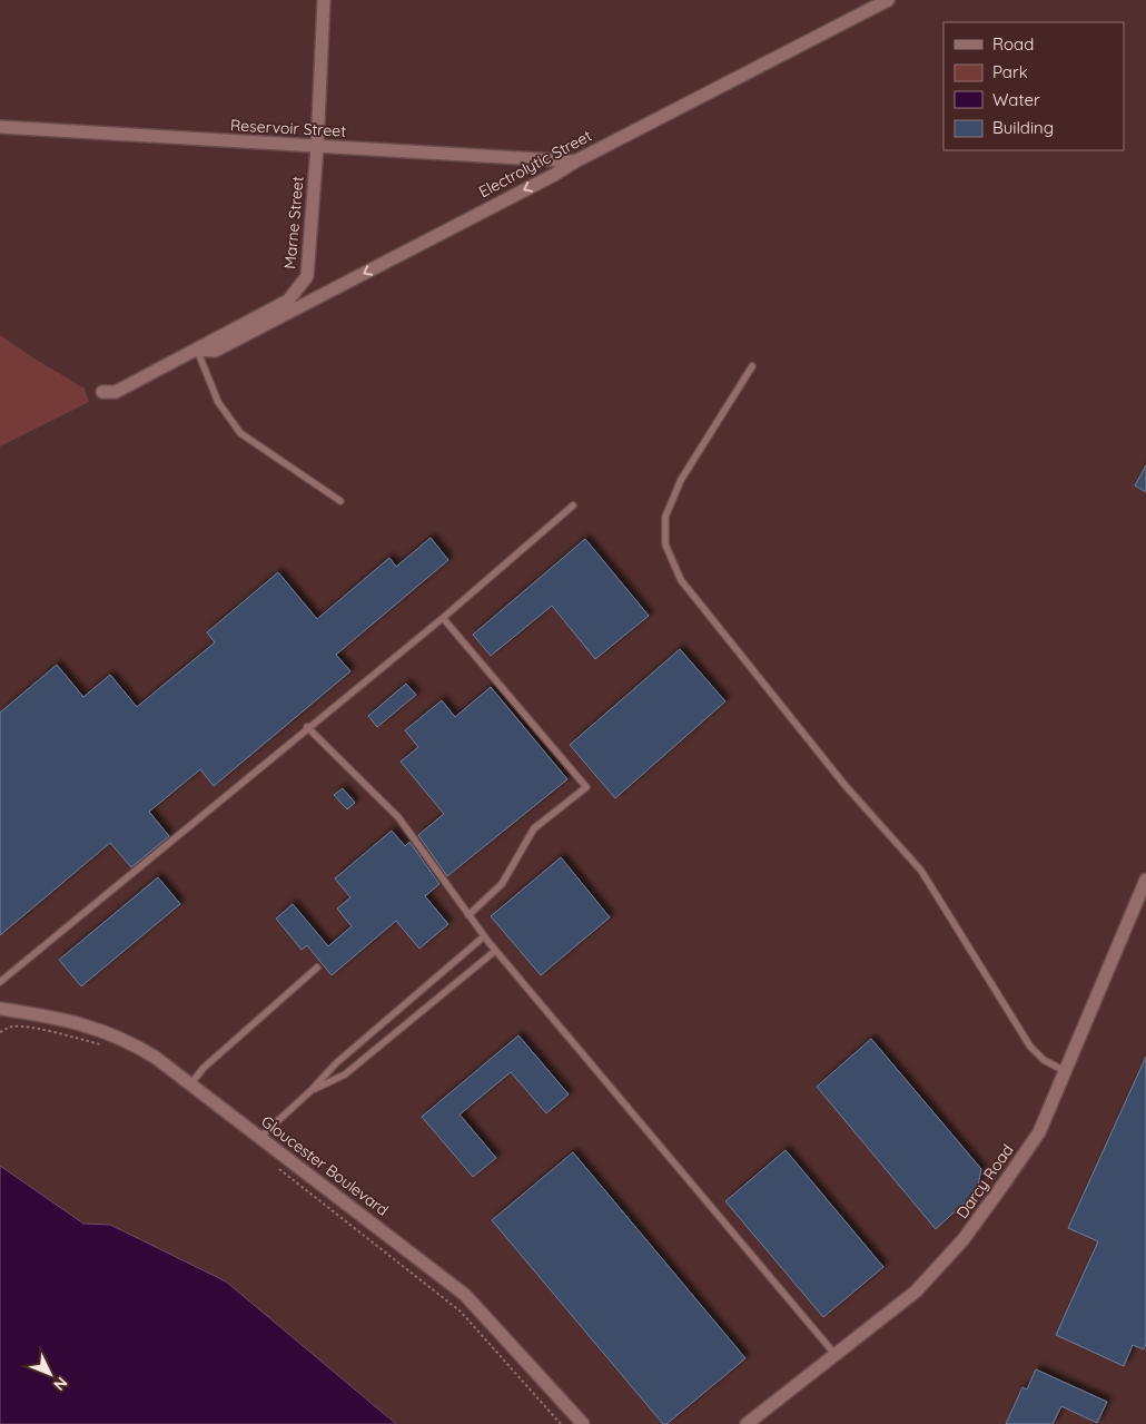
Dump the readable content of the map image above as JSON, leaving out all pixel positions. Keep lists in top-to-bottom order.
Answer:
{
  "streets": {
    "street": [
      "Reservoir Street",
      "Electrolytic Street",
      "Marne Street",
      "Gloucester Boulevard",
      "Darcy Road"
    ]
  },
  "crossings": [
    ["Reservoir Street", "Electrolytic Street"],
    ["Reservoir Street", "Marne Street"],
    ["Electrolytic Street", "Marne Street"]
  ],
  "one_way": ["Electrolytic Street"],
  "legend": [
    "Road",
    "Park",
    "Water",
    "Building"
  ],
  "north": "bottom right"
}
